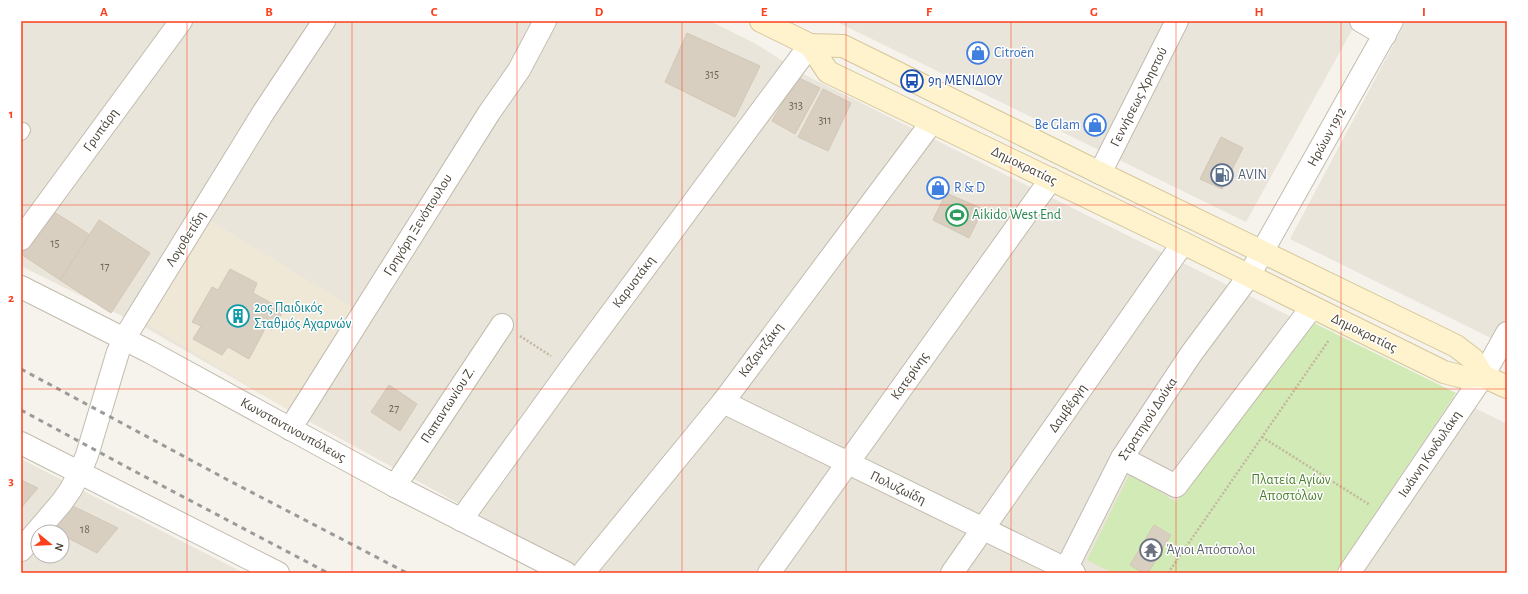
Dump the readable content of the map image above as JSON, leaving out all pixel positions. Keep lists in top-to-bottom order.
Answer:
{
  "streets": {
    "main road": ["Δημοκρατίας"],
    "street": [
      "Γεννήσεως Χρηστού",
      "Γρυπάρη",
      "Ηρώων 1912",
      "Γρηγόρη Ξενόπουλου",
      "Λογοθετίδη",
      "Καρυοτάκη",
      "Καζαντζάκη",
      "Κατερίνης",
      "Παπαντωνίου Ζ.",
      "Δαμβέργη",
      "Στρατηγού Δούκα",
      "Κωνσταντινουπόλεως",
      "Ιωάννη Κονδυλάκη",
      "Πολυζωίδη"
    ]
  },
  "crossings": [
    ["Γεννήσεως Χρηστού", "Δημοκρατίας"],
    ["Ηρώων 1912", "Δημοκρατίας"],
    ["Δημοκρατίας", "Καρυοτάκη"],
    ["Δημοκρατίας", "Καζαντζάκη"],
    ["Δημοκρατίας", "Κατερίνης"],
    ["Δημοκρατίας", "Δαμβέργη"],
    ["Δημοκρατίας", "Στρατηγού Δούκα"],
    ["Δημοκρατίας", "Ιωάννη Κονδυλάκη"],
    ["Γρηγόρη Ξενόπουλου", "Κωνσταντινουπόλεως"],
    ["Λογοθετίδη", "Κωνσταντινουπόλεως"],
    ["Καρυοτάκη", "Κωνσταντινουπόλεως"],
    ["Καζαντζάκη", "Πολυζωίδη"],
    ["Κατερίνης", "Πολυζωίδη"],
    ["Παπαντωνίου Ζ.", "Κωνσταντινουπόλεως"],
    ["Δαμβέργη", "Πολυζωίδη"],
    ["Στρατηγού Δούκα", "Πολυζωίδη"]
  ],
  "parks": ["Πλατεία Αγίων Αποστόλων"],
  "places": {
    "shop": ["Citroën", "Be Glam", "R & D"],
    "bus stop": ["9η ΜΕΝΙΔΙΟΥ"],
    "fuel station": ["AVIN"],
    "sports": ["Aikido West End"],
    "building": ["2ος Παιδικός Σταθμός Αχαρνών"],
    "temple": ["Άγιοι Απόστολοι"]
  },
  "house_numbers": [
    "315",
    "313",
    "311",
    "15",
    "17",
    "27",
    "18"
  ],
  "north": "right",
  "grid": {
    "columns": [
      "A",
      "B",
      "C",
      "D",
      "E",
      "F",
      "G",
      "H",
      "I"
    ],
    "rows": ["1", "2", "3"]
  }
}
